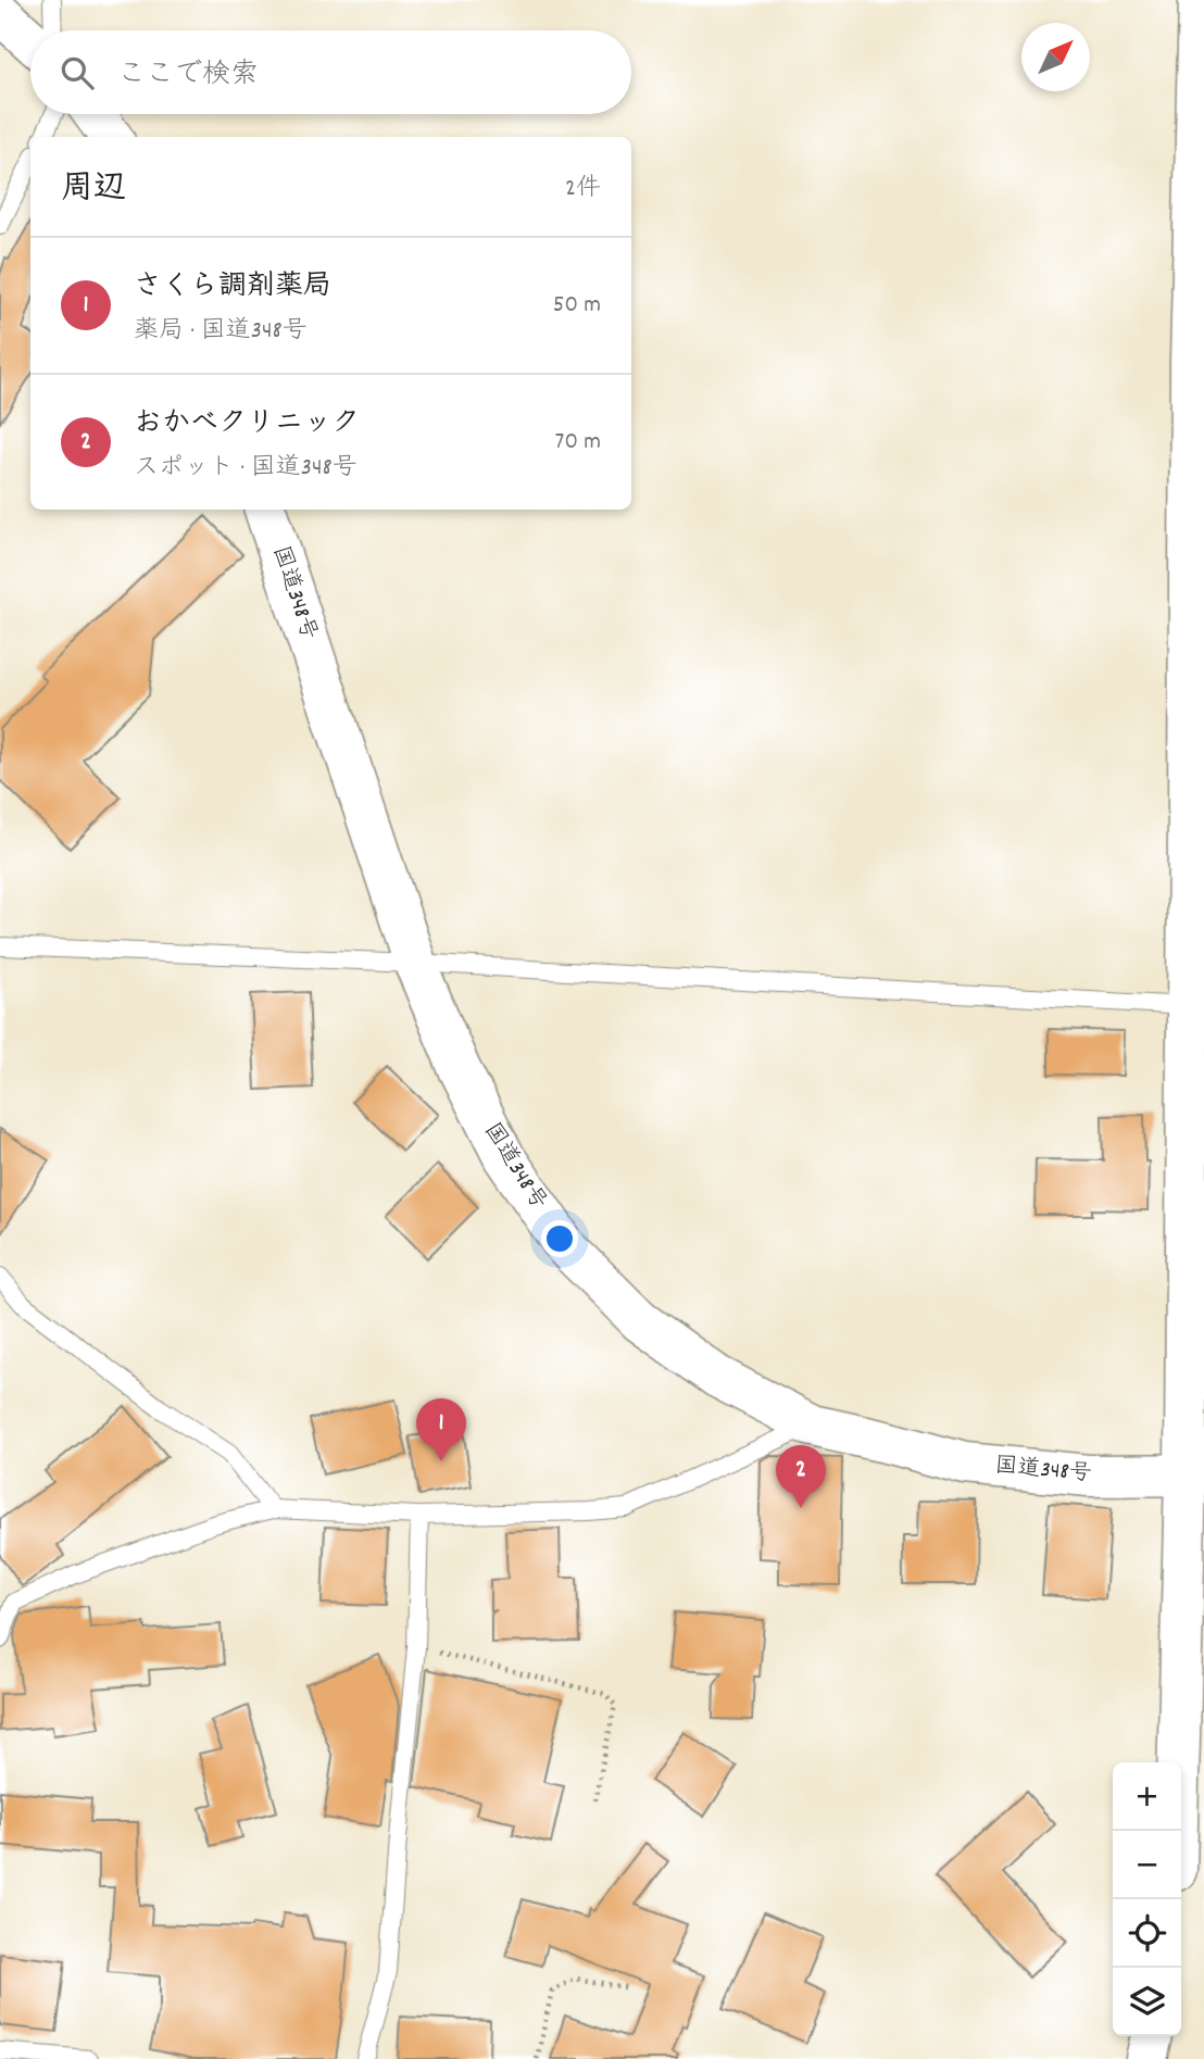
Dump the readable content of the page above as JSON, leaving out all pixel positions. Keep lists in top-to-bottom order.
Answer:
{
  "streets": {
    "highway": ["国道348号"]
  },
  "north": "top right",
  "page": {
    "search": "ここで検索",
    "heading": ["周辺", "2件"],
    "list": [
      {
        "mark": "1",
        "name": "さくら調剤薬局",
        "note": "薬局 · 国道348号",
        "value": "50 m"
      },
      {
        "mark": "2",
        "name": "おかべクリニック",
        "note": "スポット · 国道348号",
        "value": "70 m"
      }
    ],
    "pins": ["1", "2"],
    "map_buttons": ["+", "−"]
  }
}
